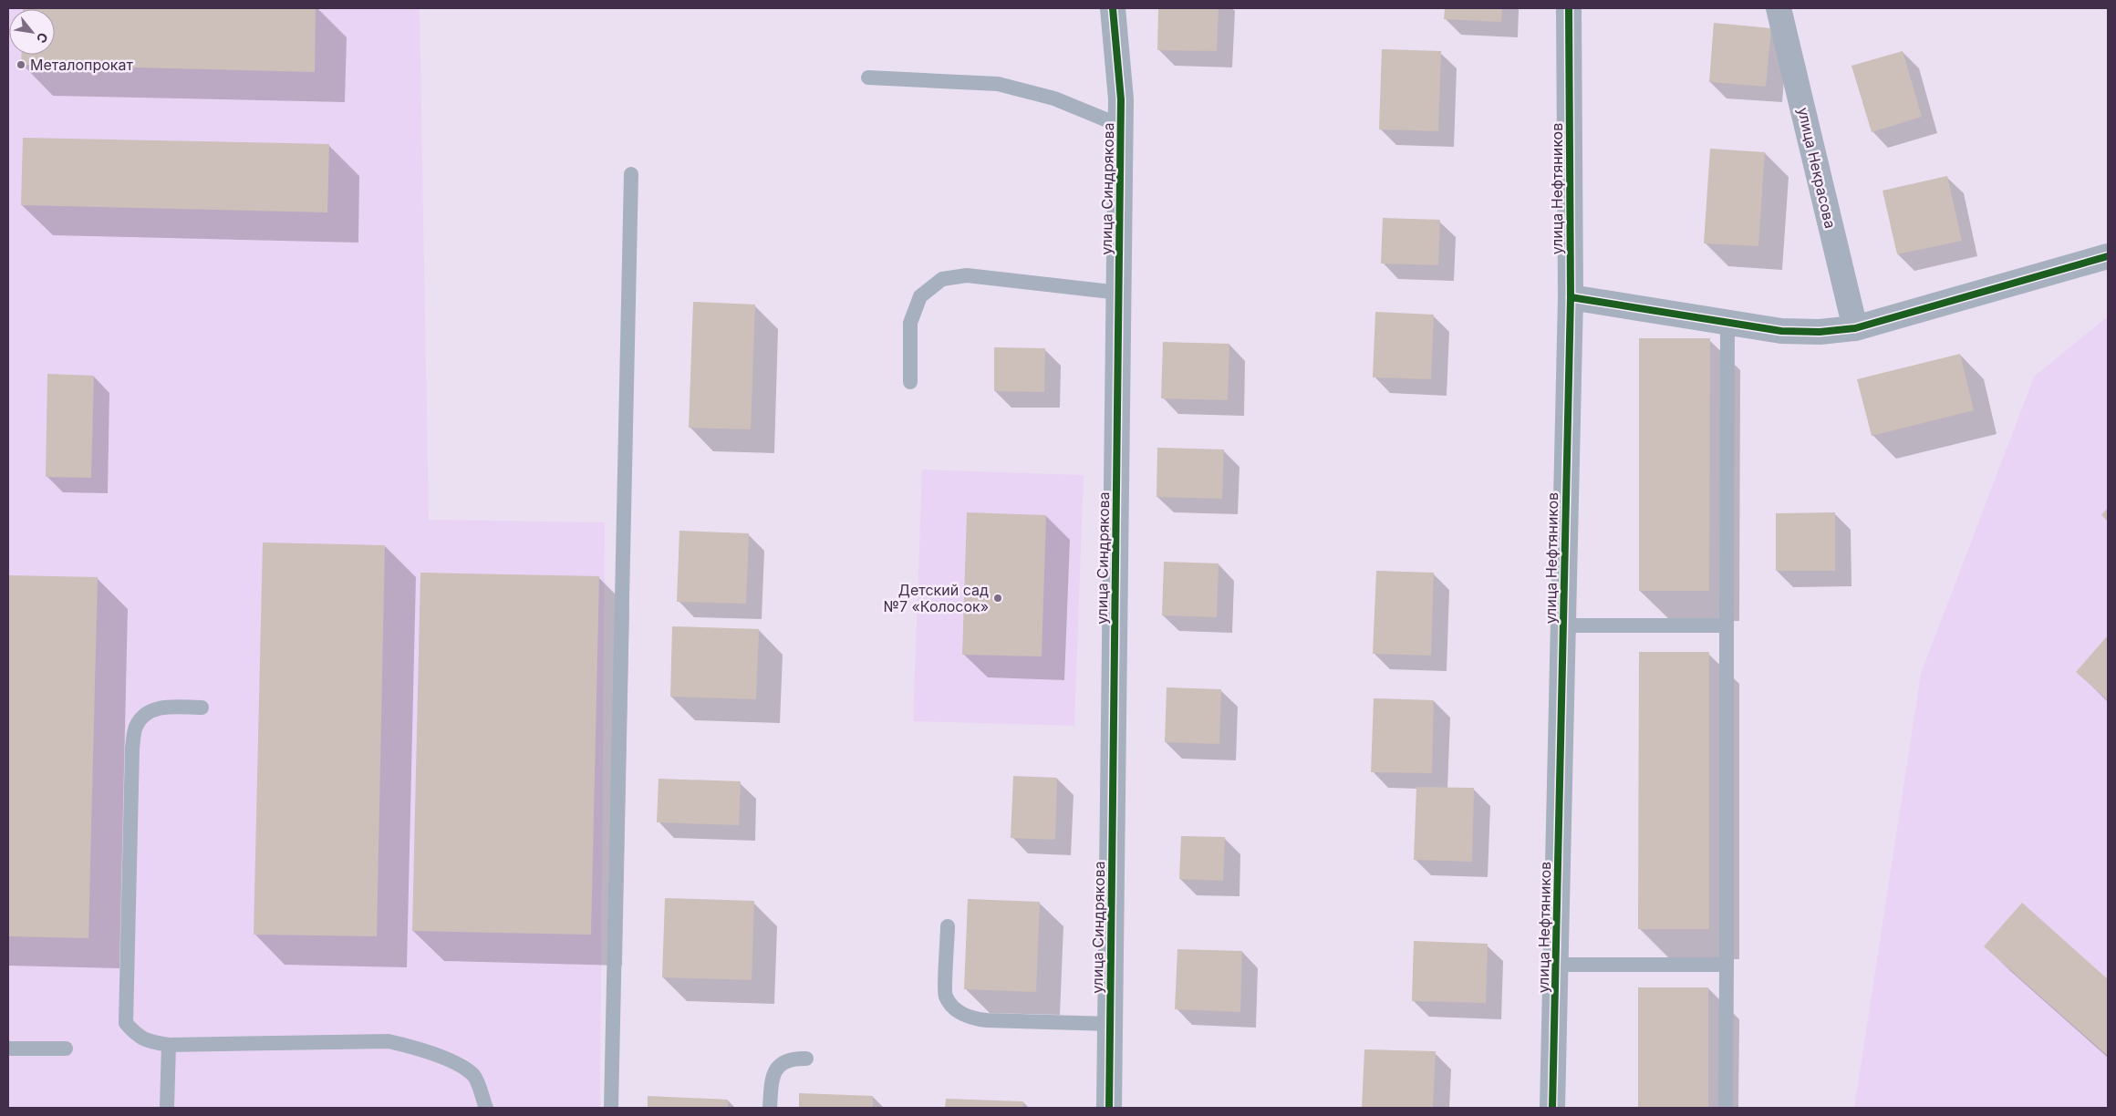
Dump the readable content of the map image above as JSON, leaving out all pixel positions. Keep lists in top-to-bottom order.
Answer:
{
  "streets": {
    "street": ["улица Некрасова", "улица Синдрякова", "улица Нефтяников"]
  },
  "places": ["Металопрокат", "Детский сад №7 «Колосок»"],
  "north": "bottom right"
}
